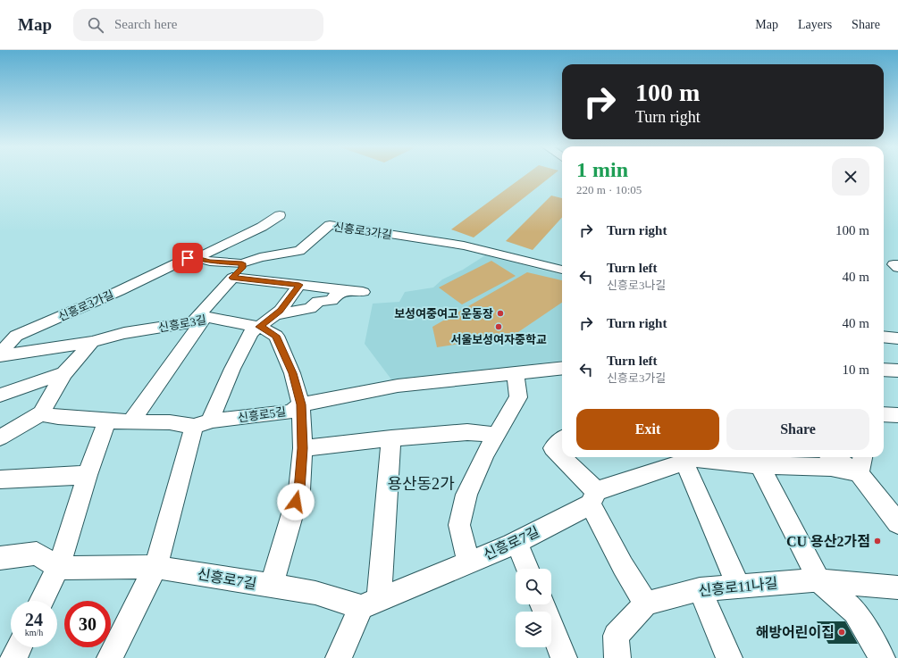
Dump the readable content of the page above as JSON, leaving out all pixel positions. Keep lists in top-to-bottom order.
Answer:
{
  "streets": {
    "street": [
      "신흥로3가길",
      "신흥로3길",
      "신흥로5길",
      "신흥로7길",
      "신흥로11나길"
    ]
  },
  "crossings": [
    ["신흥로3길", "신흥로5길"],
    ["신흥로3길", "신흥로7길"]
  ],
  "districts": ["용산동2가"],
  "places": [
    "보성여중여고 운동장",
    "서울보성여자중학교",
    "CU 용산2가점",
    "해방어린이집"
  ],
  "page": {
    "header": "Map",
    "search": "Search here",
    "nav": ["Map", "Layers", "Share"],
    "turn": ["100 m", "Turn right"],
    "heading": ["1 min", "220 m · 10:05"],
    "list": [
      {
        "name": "Turn right",
        "value": "100 m"
      },
      {
        "name": "Turn left",
        "note": "신흥로3나길",
        "value": "40 m"
      },
      {
        "name": "Turn right",
        "value": "40 m"
      },
      {
        "name": "Turn left",
        "note": "신흥로3가길",
        "value": "10 m"
      }
    ],
    "buttons": ["Exit", "Share"],
    "speed": "24 km/h",
    "limit": "30"
  }
}
